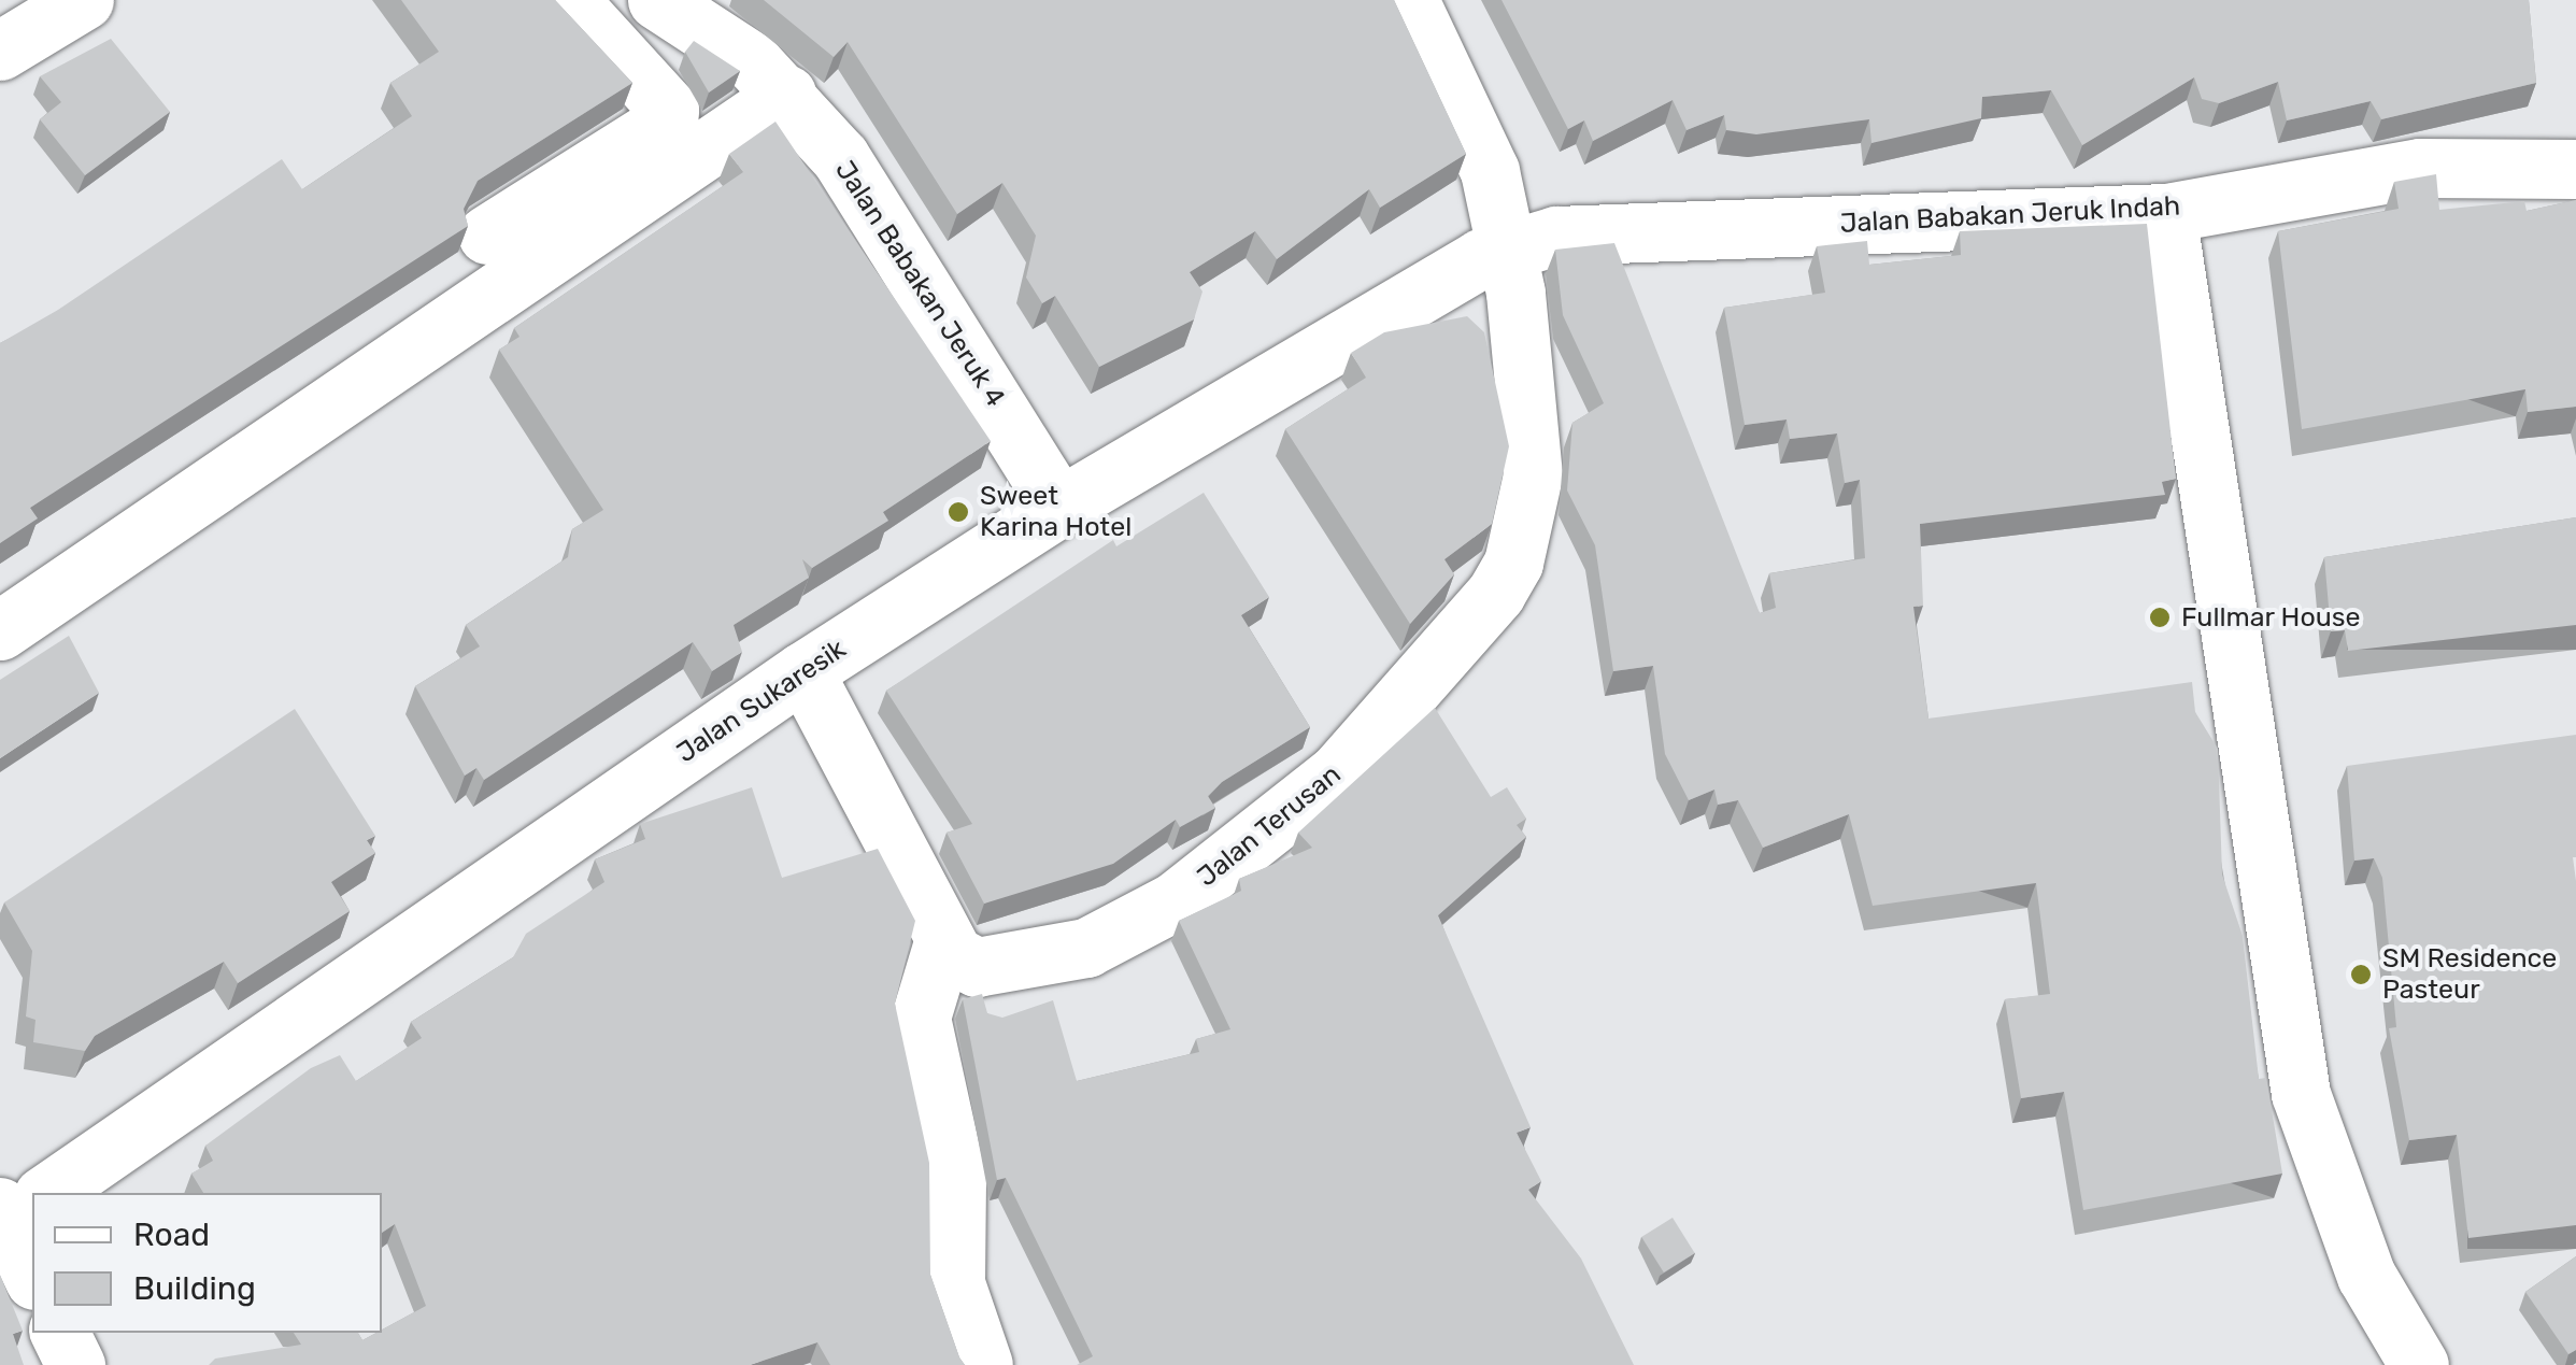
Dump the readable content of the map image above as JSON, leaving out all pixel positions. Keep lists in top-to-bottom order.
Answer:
{
  "streets": {
    "street": [
      "Jalan Babakan Jeruk Indah",
      "Jalan Babakan Jeruk 4",
      "Jalan Sukaresik",
      "Jalan Terusan"
    ]
  },
  "crossings": [
    ["Jalan Babakan Jeruk Indah", "Jalan Sukaresik"],
    ["Jalan Babakan Jeruk Indah", "Jalan Terusan"],
    ["Jalan Babakan Jeruk 4", "Jalan Sukaresik"],
    ["Jalan Sukaresik", "Jalan Terusan"]
  ],
  "places": ["Sweet Karina Hotel", "Fullmar House", "SM Residence Pasteur"],
  "legend": ["Road", "Building"]
}
